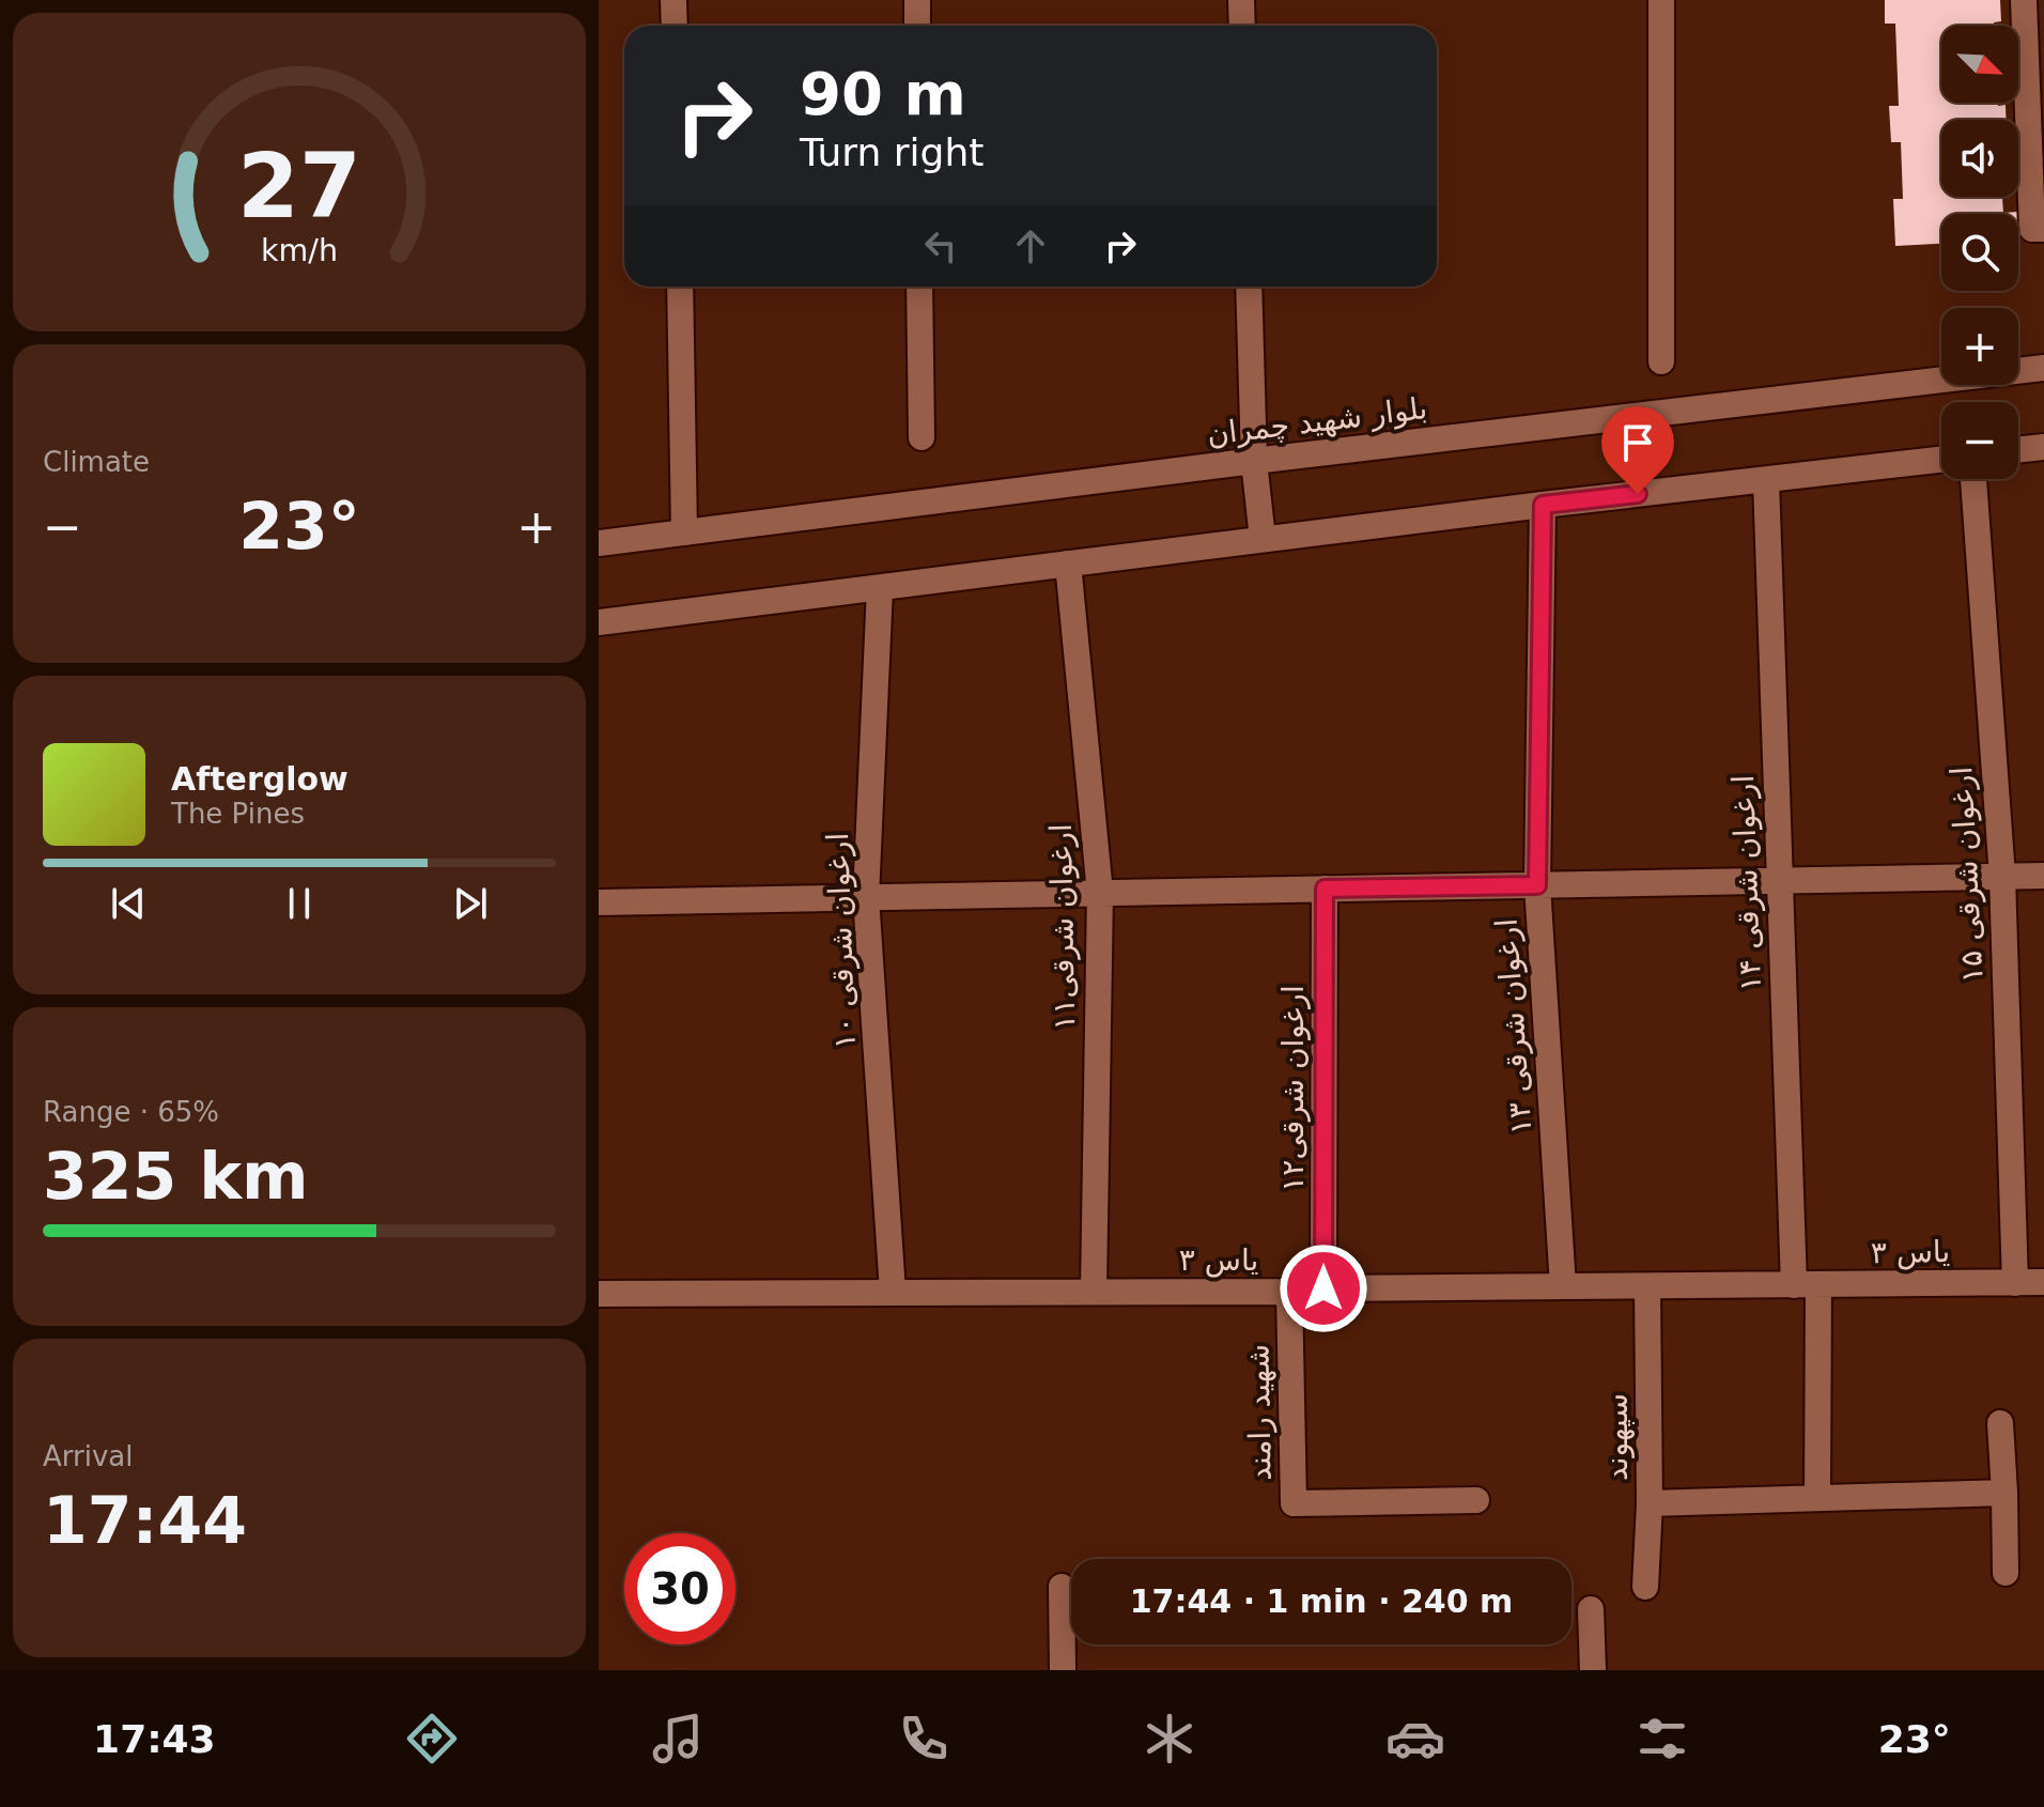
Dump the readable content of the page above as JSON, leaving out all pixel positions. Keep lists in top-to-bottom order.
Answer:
{
  "streets": {
    "street": [
      "بلوار شهید چمران",
      "ارغوان شرقی ۱۵",
      "ارغوان شرقی ۱۴",
      "ارغوان شرقی۱۱",
      "ارغوان شرقی ۱۰",
      "ارغوان شرقی ۱۳",
      "ارغوان شرقی۱۲",
      "یاس ۳",
      "شهید رامند",
      "سپهوند"
    ]
  },
  "crossings": [
    ["ارغوان شرقی ۱۵", "یاس ۳"],
    ["ارغوان شرقی ۱۴", "یاس ۳"],
    ["ارغوان شرقی۱۱", "یاس ۳"],
    ["ارغوان شرقی ۱۰", "یاس ۳"],
    ["ارغوان شرقی ۱۳", "یاس ۳"],
    ["ارغوان شرقی۱۲", "یاس ۳"],
    ["یاس ۳", "شهید رامند"],
    ["یاس ۳", "سپهوند"]
  ],
  "north": "bottom right",
  "page": {
    "map_buttons": ["+", "−"],
    "turn": ["90 m", "Turn right"],
    "tile": [
      "Climate",
      ["Range · 65%", "325 km"],
      ["Arrival", "17:44"]
    ],
    "heat": ["−", "23°", "+"],
    "song": ["Afterglow", "The Pines"],
    "limit": "30",
    "trip": "17:44 · 1 min · 240 m",
    "tabs": ["17:43", "23°"],
    "gauge": ["27", "km/h"]
  }
}
